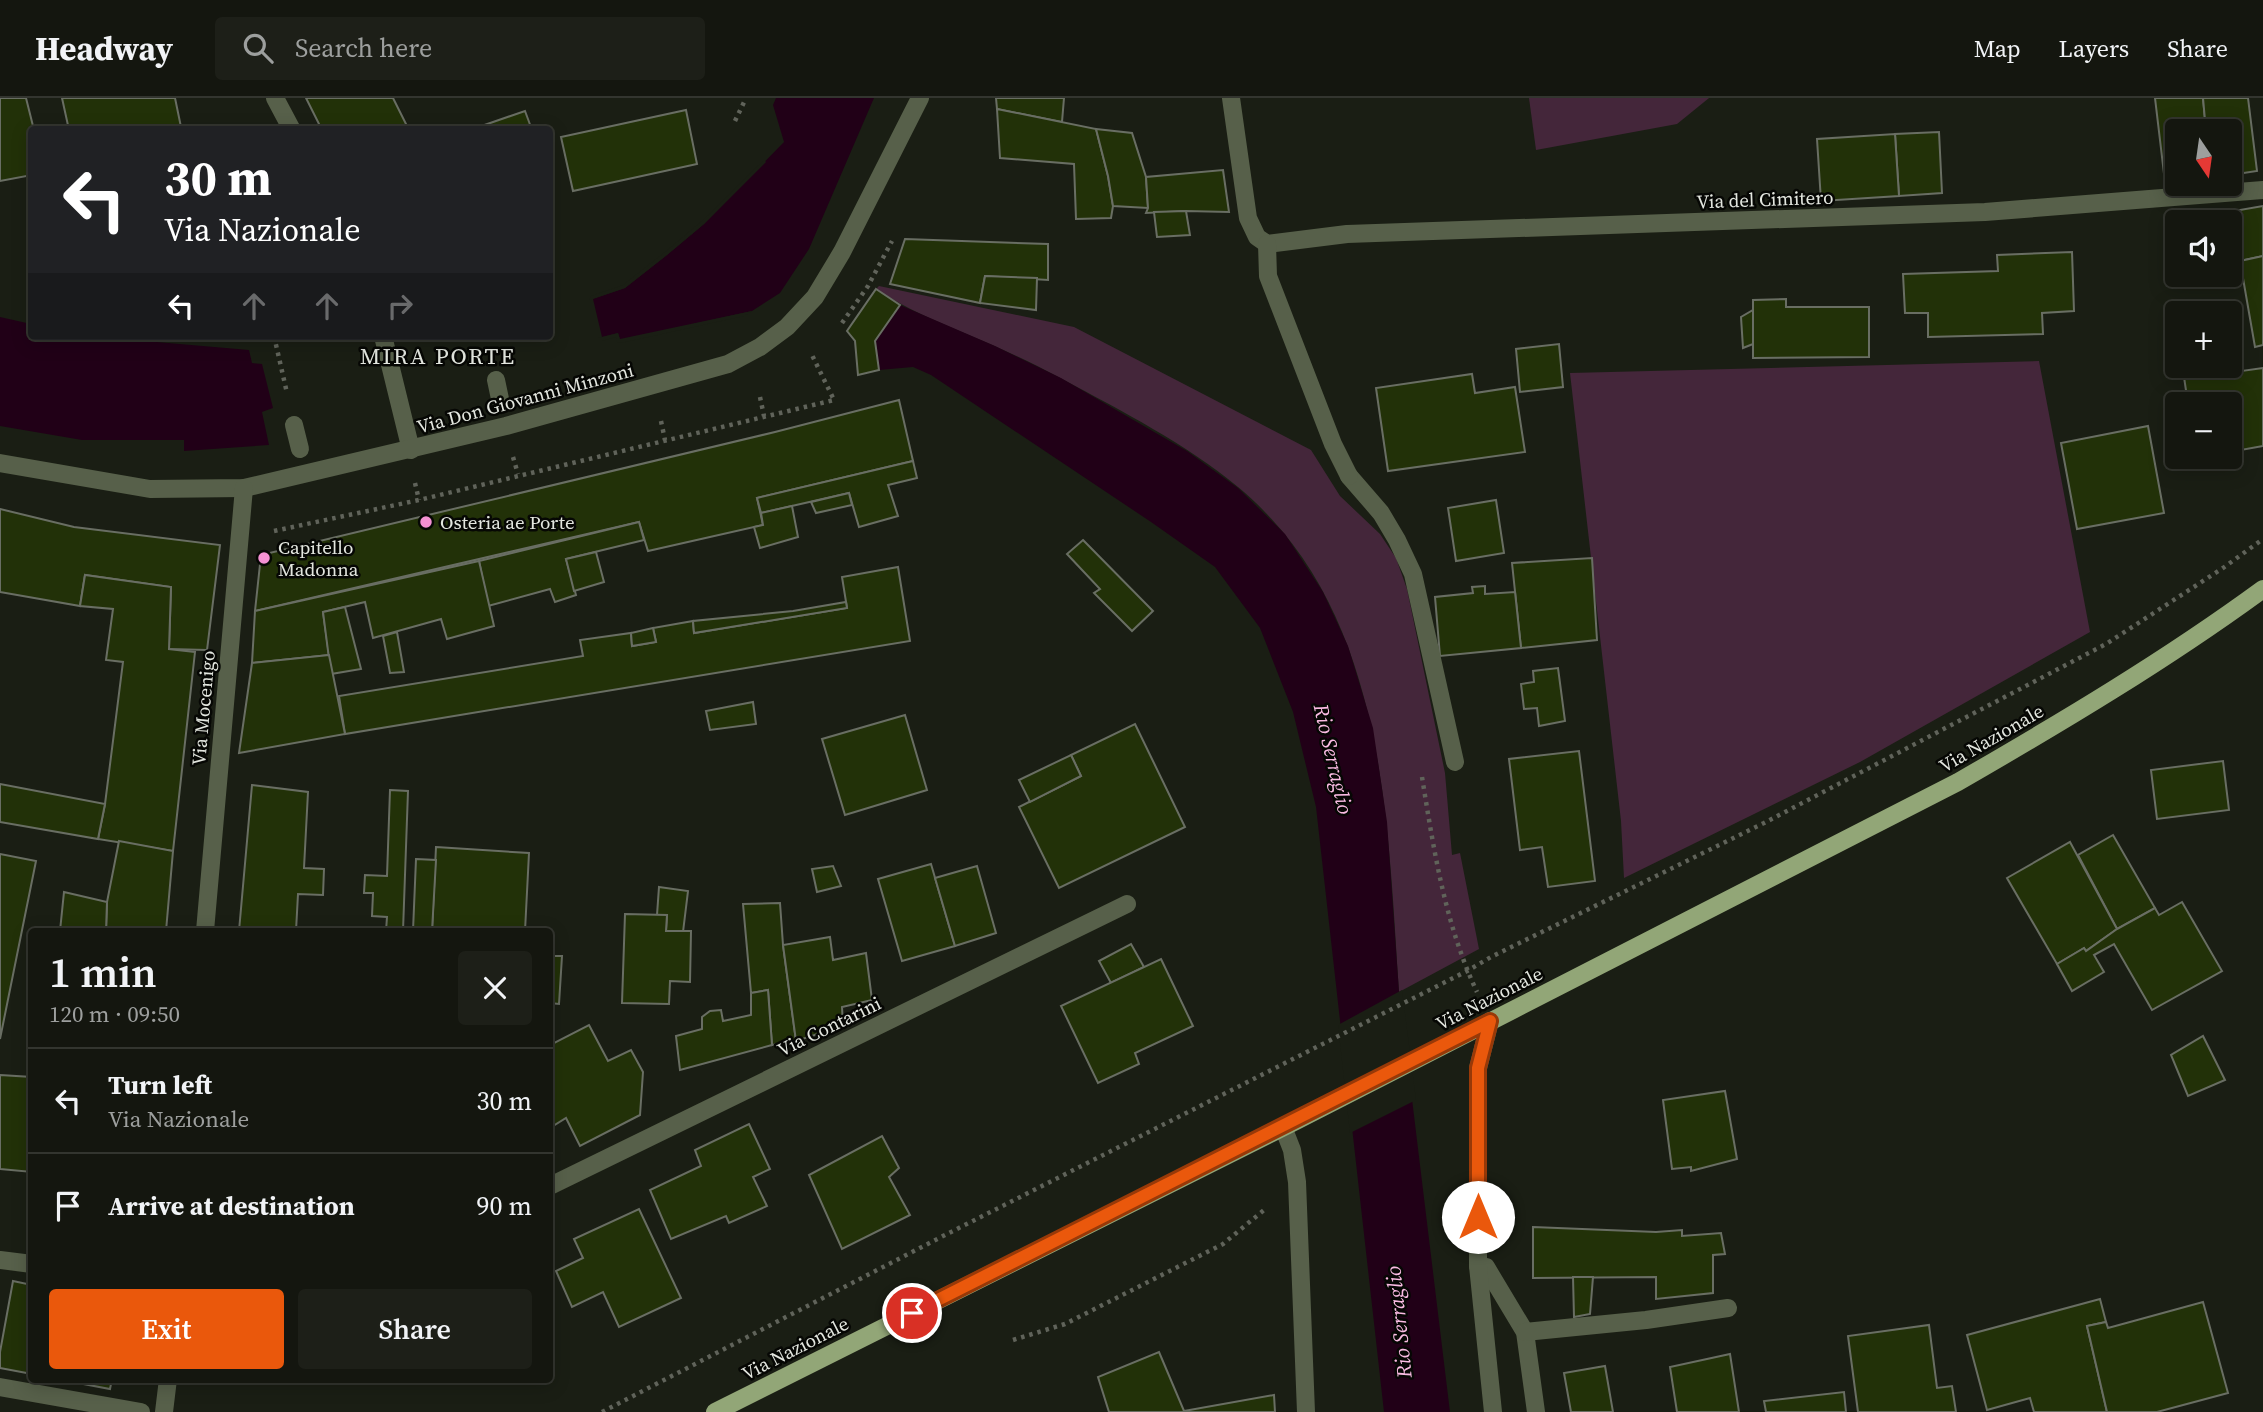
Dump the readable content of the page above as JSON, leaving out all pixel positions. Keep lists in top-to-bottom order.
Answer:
{
  "streets": {
    "main road": ["Via Nazionale"],
    "street": [
      "Via del Cimitero",
      "Via Don Giovanni Minzoni",
      "Via Mocenigo",
      "Via Contarini"
    ]
  },
  "crossings": [
    ["Via Don Giovanni Minzoni", "Via Mocenigo"]
  ],
  "districts": ["MIRA PORTE"],
  "water": ["Rio Serraglio"],
  "places": ["Osteria ae Porte", "Capitello Madonna"],
  "north": "bottom",
  "page": {
    "header": "Headway",
    "search": "Search here",
    "nav": ["Map", "Layers", "Share"],
    "map_buttons": ["+", "−"],
    "turn": ["30 m", "Via Nazionale"],
    "heading": ["1 min", "120 m · 09:50"],
    "list": [
      {
        "name": "Turn left",
        "note": "Via Nazionale",
        "value": "30 m"
      },
      {
        "name": "Arrive at destination",
        "value": "90 m"
      }
    ],
    "buttons": ["Exit", "Share"]
  }
}
